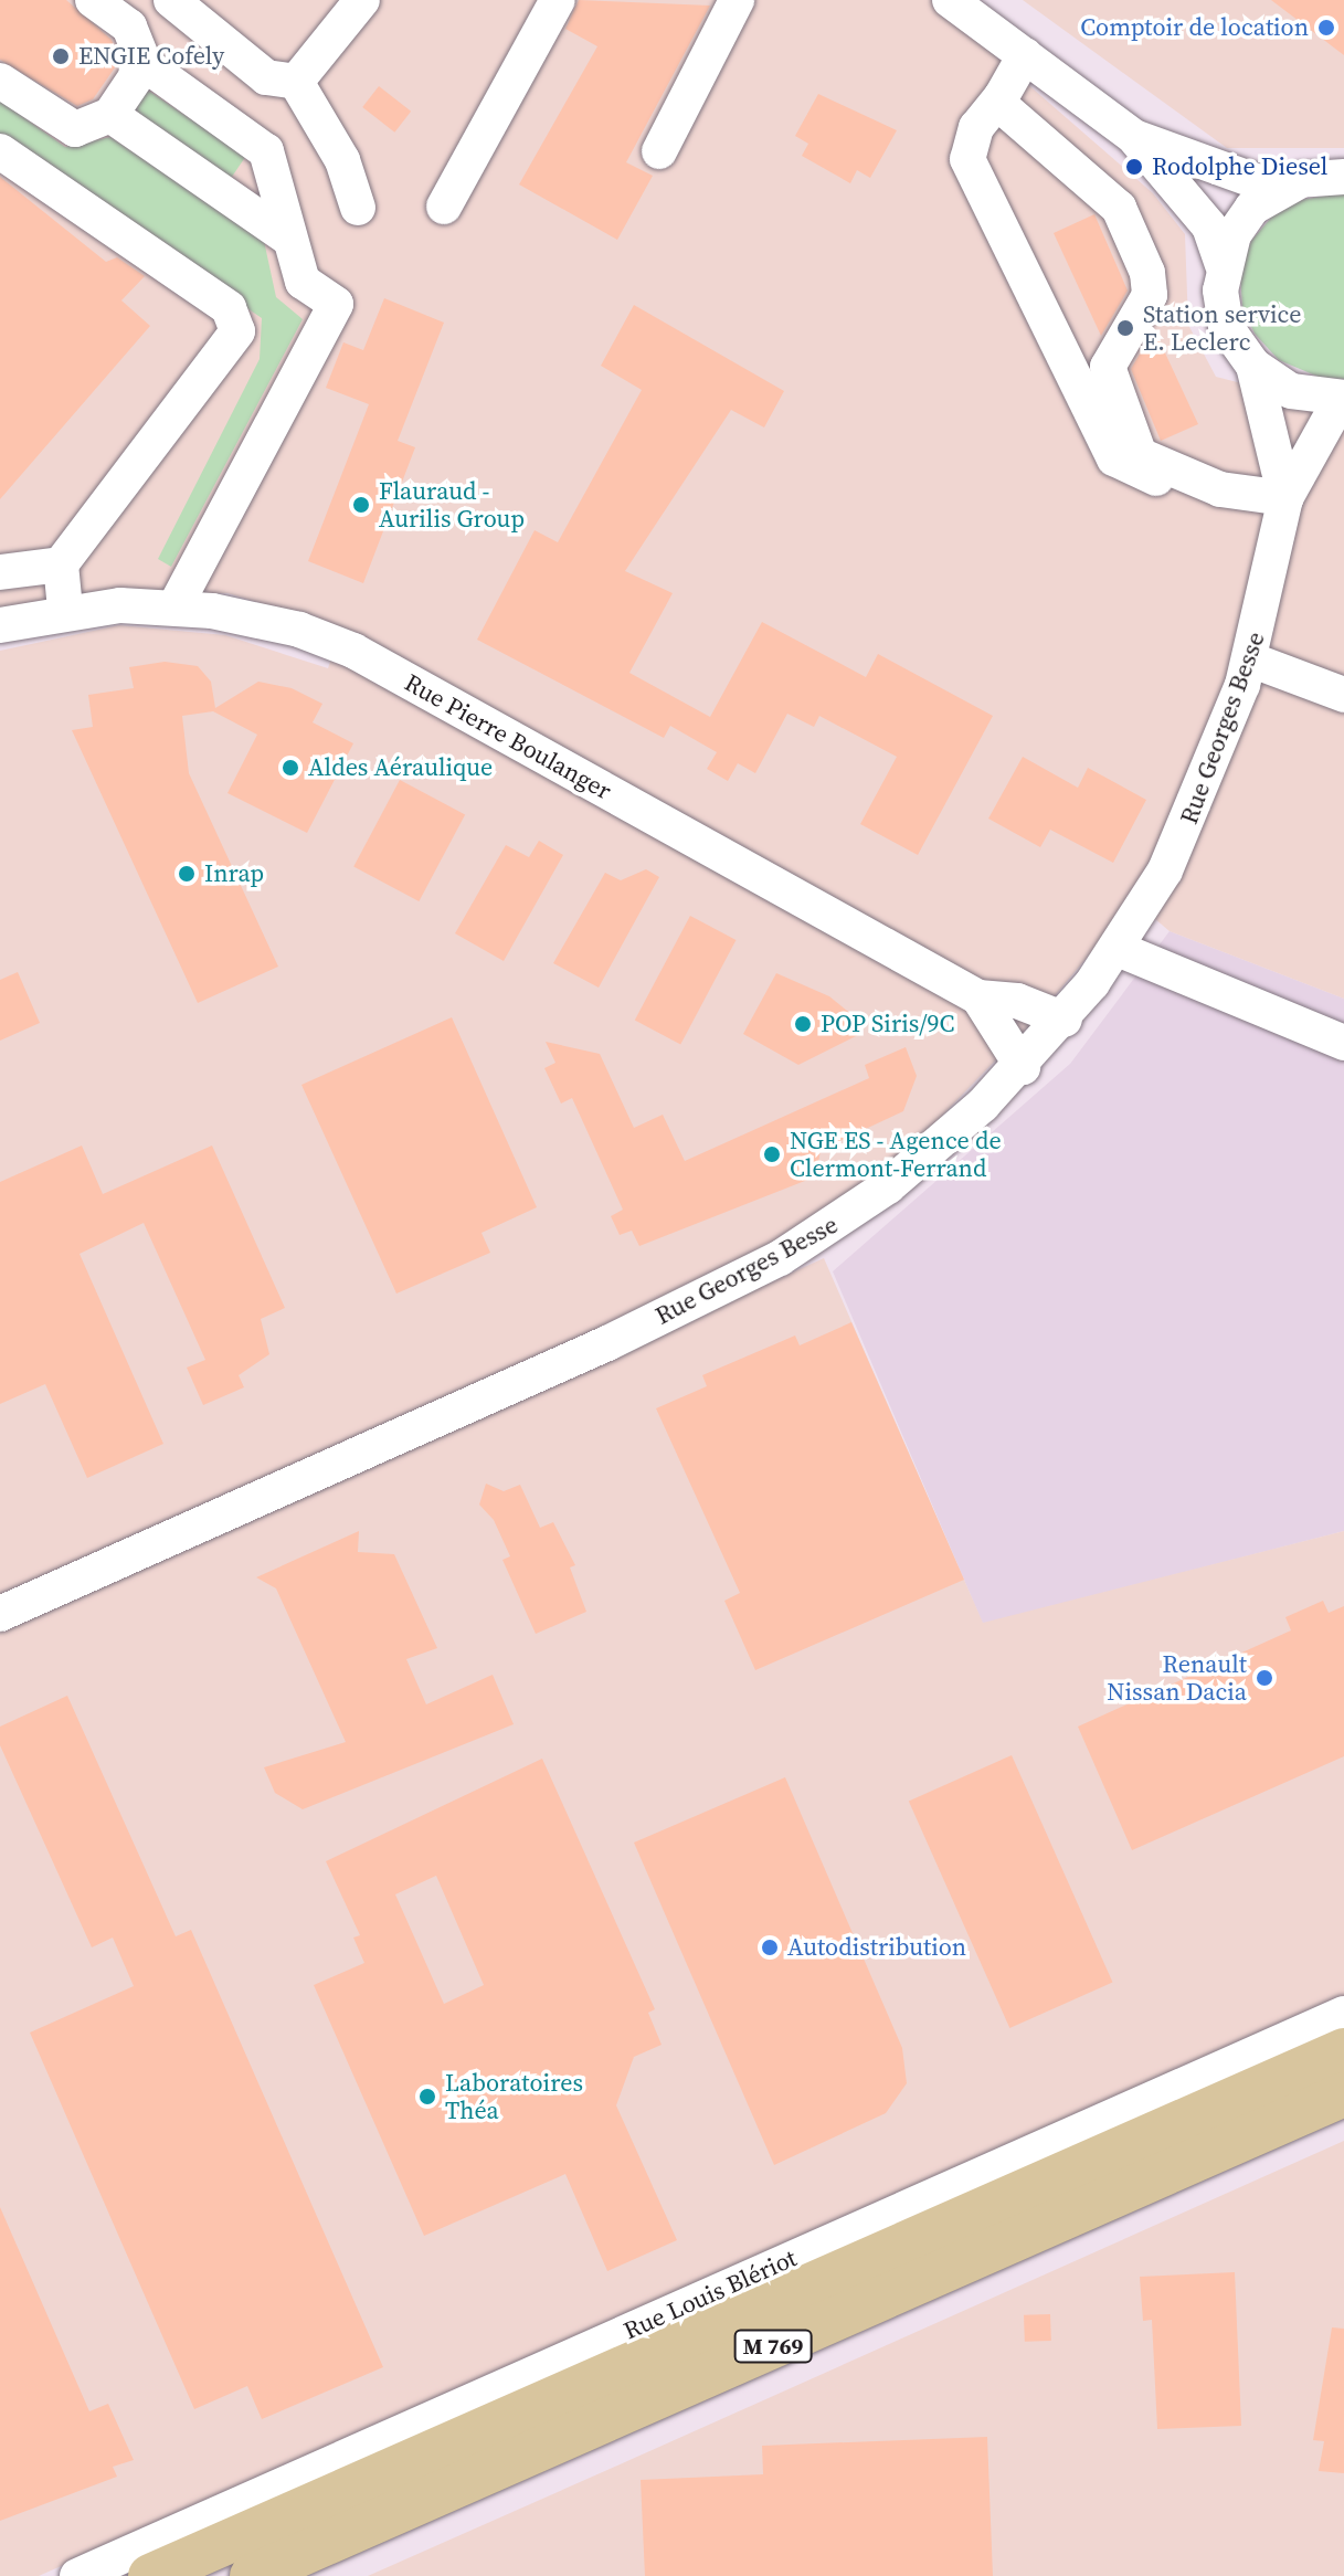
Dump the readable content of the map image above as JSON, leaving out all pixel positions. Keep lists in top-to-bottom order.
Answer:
{
  "streets": {
    "main road": ["Rue Louis Blériot", "M 769"],
    "street": ["Rue Georges Besse", "Rue Pierre Boulanger"]
  },
  "crossings": [
    ["Rue Georges Besse", "Rue Pierre Boulanger"]
  ],
  "places": [
    "Comptoir de location",
    "ENGIE Cofely",
    "Rodolphe Diesel",
    "Station service E. Leclerc",
    "Flauraud - Aurilis Group",
    "Aldes Aéraulique",
    "Inrap",
    "POP Siris/9C",
    "NGE ES - Agence de Clermont-Ferrand",
    "Renault Nissan Dacia",
    "Autodistribution",
    "Laboratoires Théa"
  ]
}
